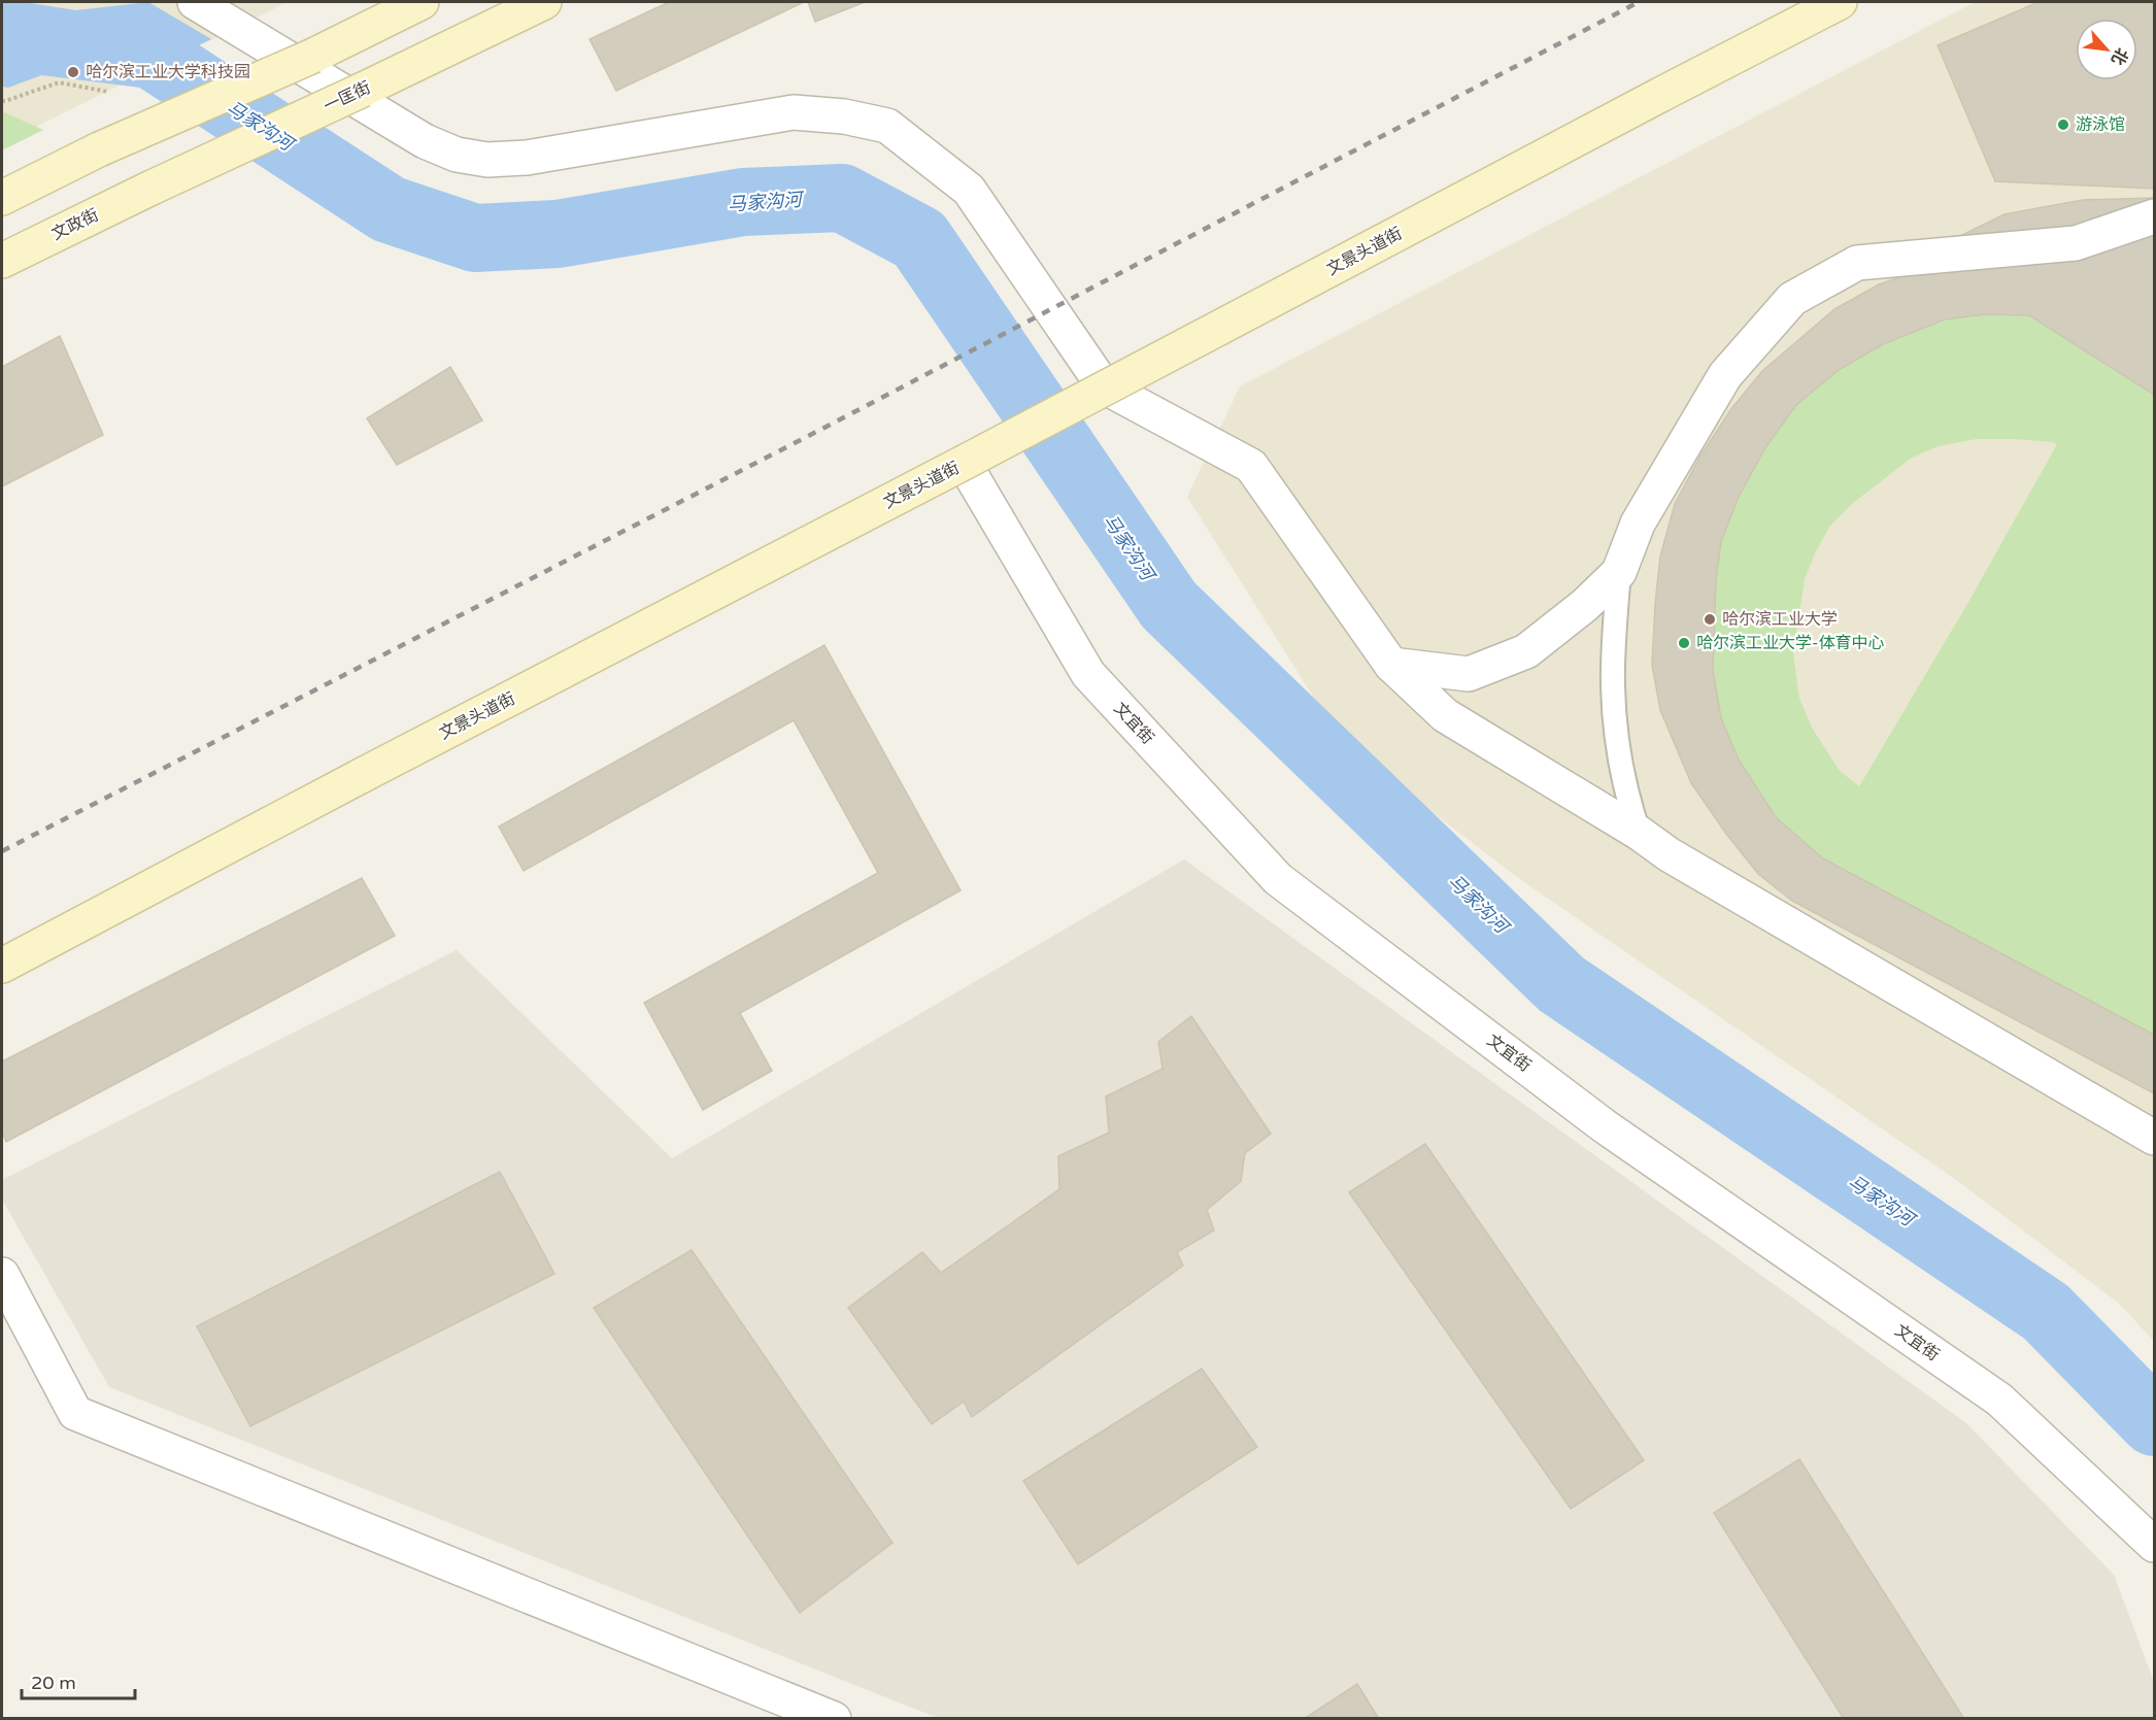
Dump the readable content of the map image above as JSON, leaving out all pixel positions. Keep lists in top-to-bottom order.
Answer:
{
  "streets": {
    "main road": ["一匡街", "文政街", "文景头道街"],
    "street": ["文宜街"]
  },
  "crossings": [
    ["一匡街", "文政街"],
    ["文景头道街", "文宜街"]
  ],
  "water": ["马家沟河"],
  "places": [
    "哈尔滨工业大学科技园",
    "游泳馆",
    "哈尔滨工业大学",
    "哈尔滨工业大学-体育中心"
  ],
  "scale_bar": "20 m",
  "north": "bottom right"
}
